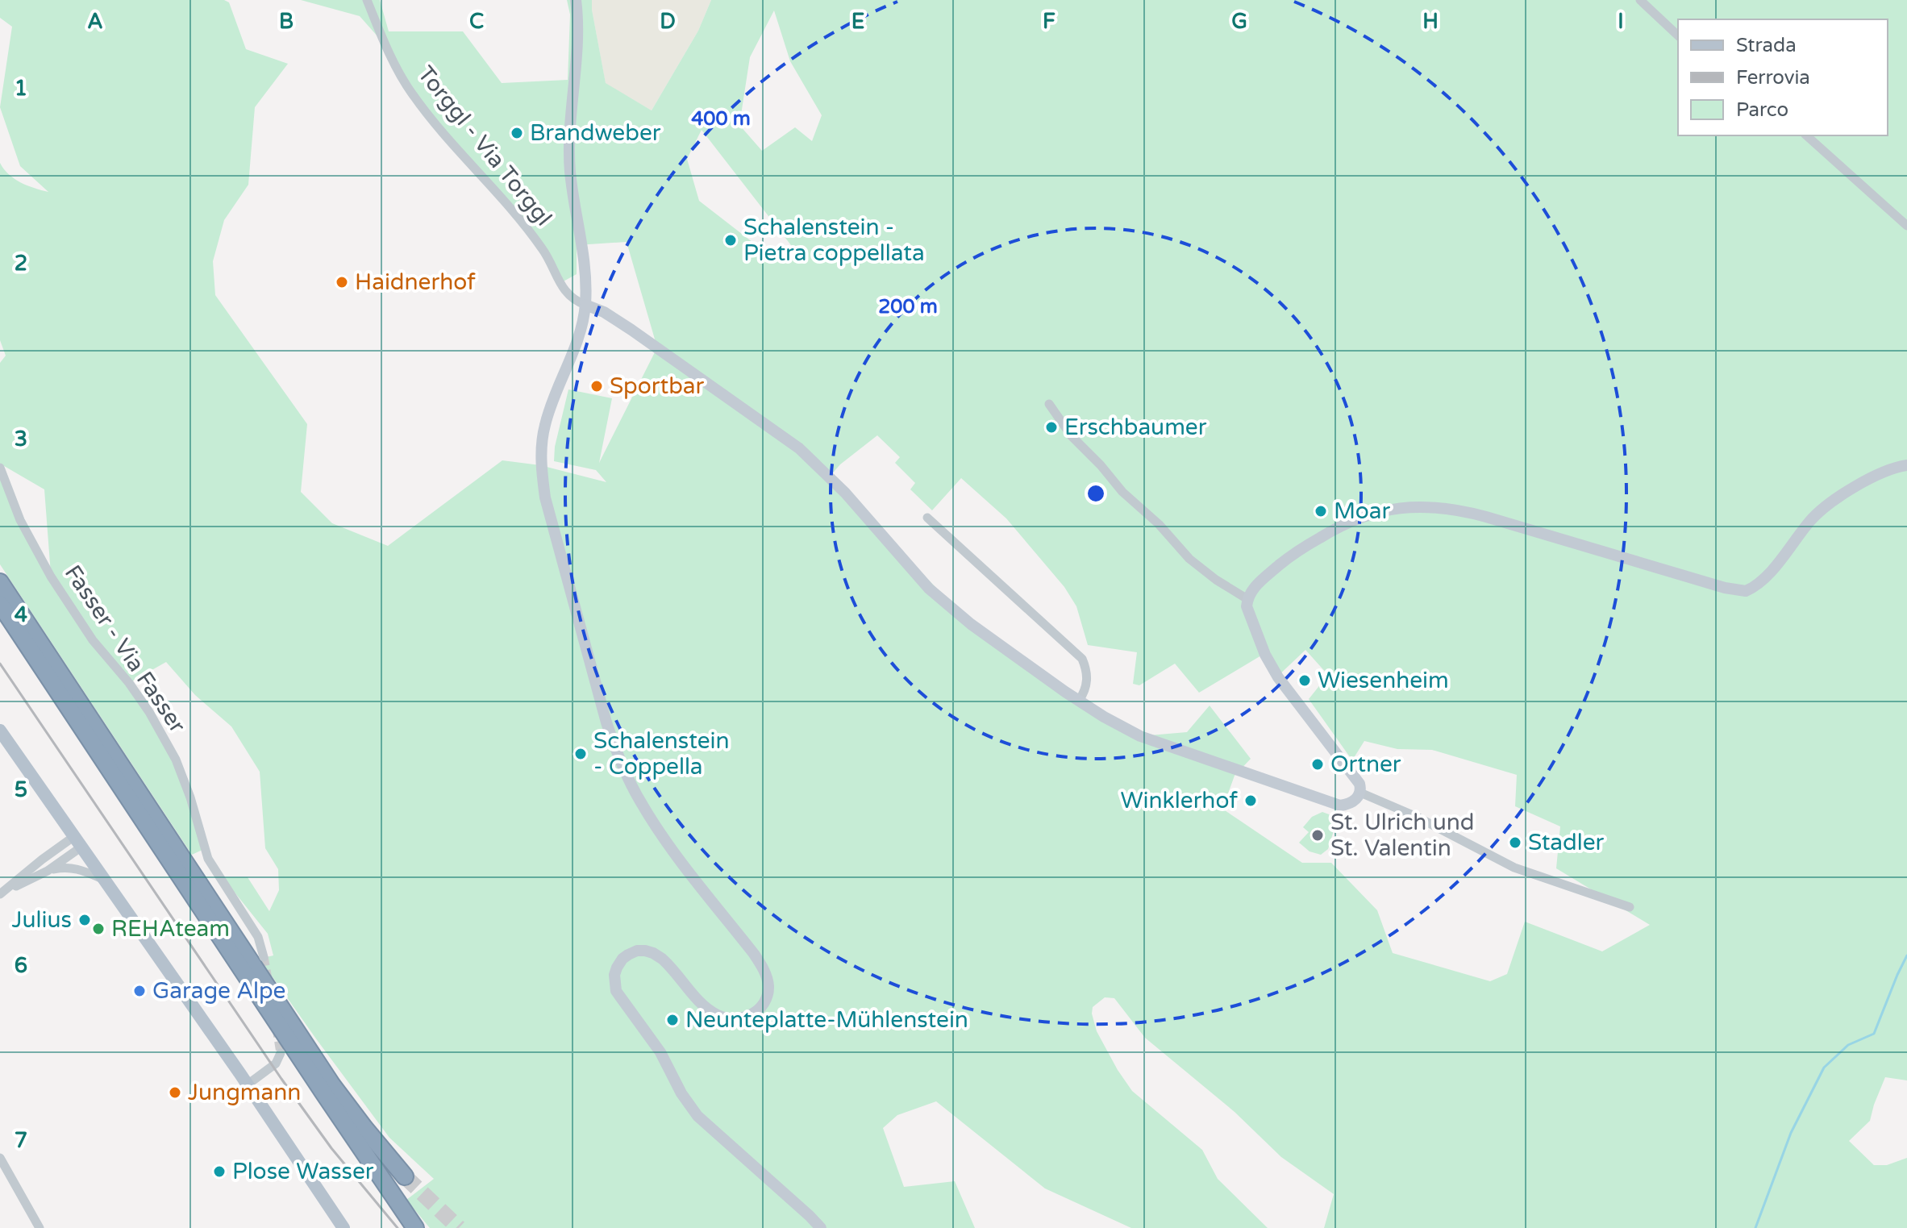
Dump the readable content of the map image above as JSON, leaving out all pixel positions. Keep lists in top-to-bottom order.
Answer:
{
  "streets": {
    "street": ["Torggl - Via Torggl", "Fasser - Via Fasser"]
  },
  "places": [
    "Brandweber",
    "Schalenstein - Pietra coppellata",
    "Haidnerhof",
    "Sportbar",
    "Erschbaumer",
    "Moar",
    "Wiesenheim",
    "Schalenstein - Coppella",
    "Ortner",
    "Winklerhof",
    "St. Ulrich und St. Valentin",
    "Stadler",
    "Julius",
    "REHAteam",
    "Garage Alpe",
    "Neunteplatte-Mühlenstein",
    "Jungmann",
    "Plose Wasser"
  ],
  "legend": ["Strada", "Ferrovia", "Parco"],
  "grid": {
    "columns": [
      "A",
      "B",
      "C",
      "D",
      "E",
      "F",
      "G",
      "H",
      "I"
    ],
    "rows": [
      "1",
      "2",
      "3",
      "4",
      "5",
      "6",
      "7"
    ]
  },
  "rings": ["400 m", "200 m"]
}
